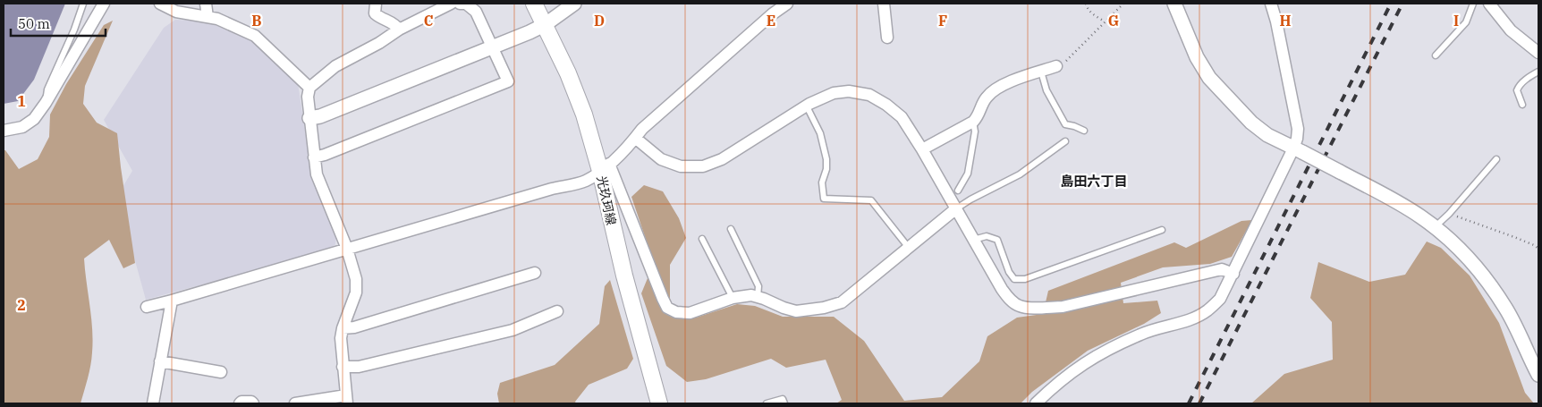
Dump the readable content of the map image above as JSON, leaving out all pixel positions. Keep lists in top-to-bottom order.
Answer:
{
  "streets": {
    "main road": ["光玖珂線"]
  },
  "districts": ["島田六丁目"],
  "scale_bar": "50 m",
  "grid": {
    "columns": [
      "B",
      "C",
      "D",
      "E",
      "F",
      "G",
      "H",
      "I"
    ],
    "rows": ["1", "2"]
  }
}
